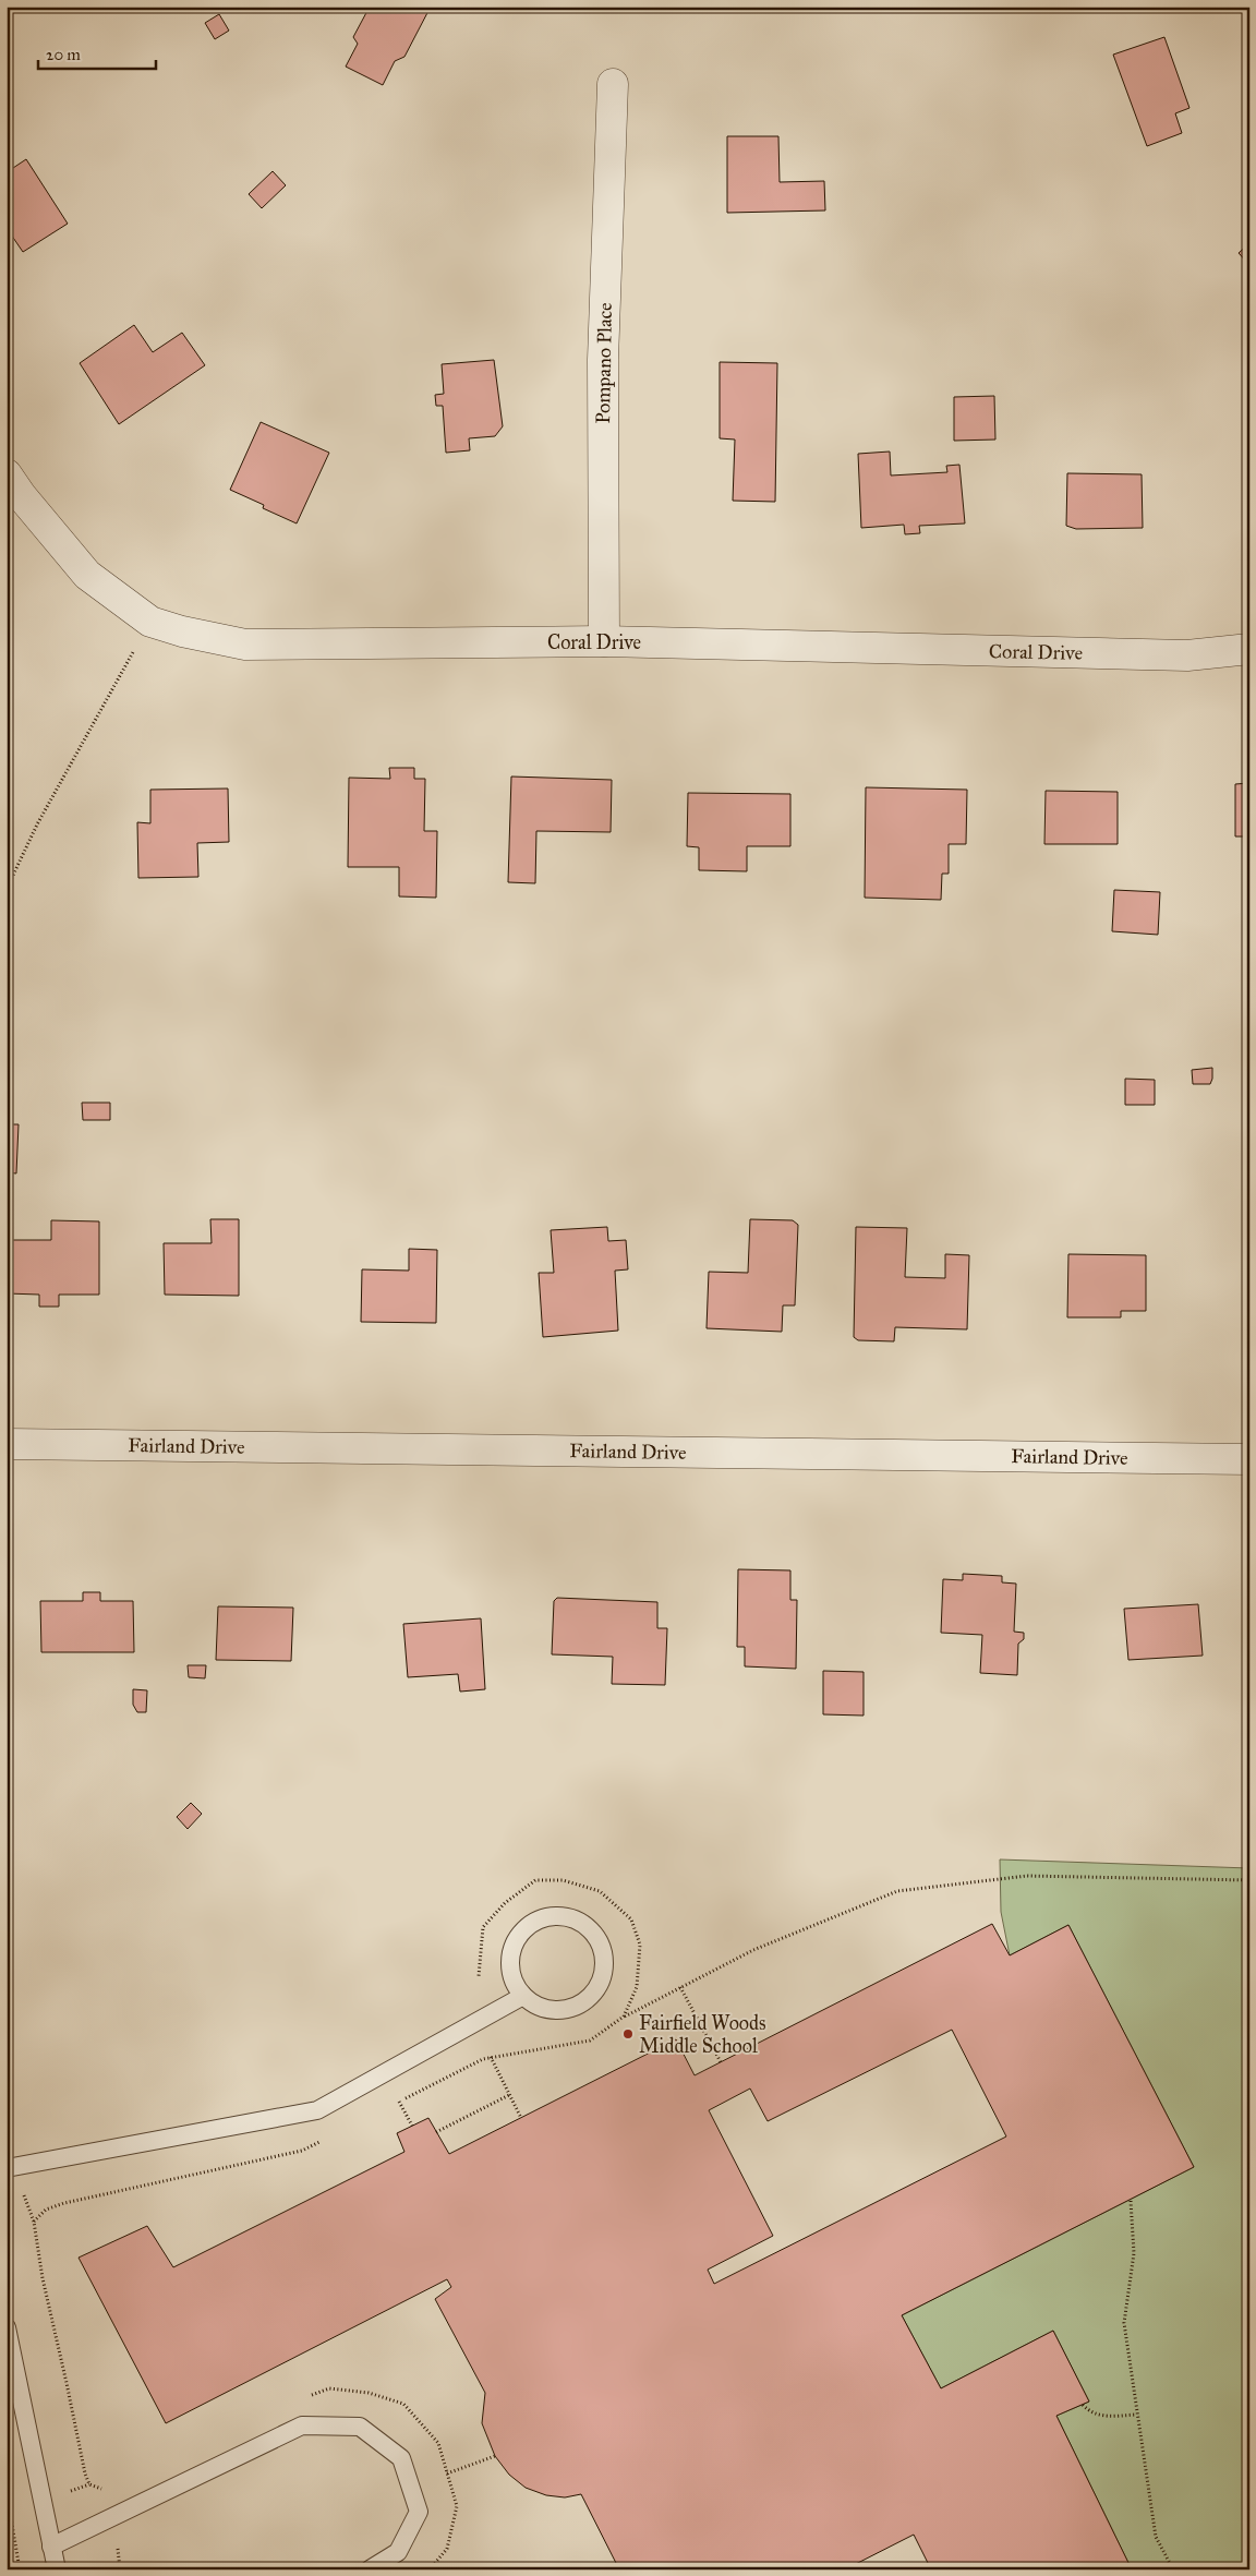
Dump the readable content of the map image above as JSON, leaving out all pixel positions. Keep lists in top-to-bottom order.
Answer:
{
  "streets": {
    "street": ["Pompano Place", "Coral Drive", "Fairland Drive"]
  },
  "crossings": [
    ["Pompano Place", "Coral Drive"]
  ],
  "places": ["Fairfield Woods Middle School"],
  "scale_bar": "20 m"
}
